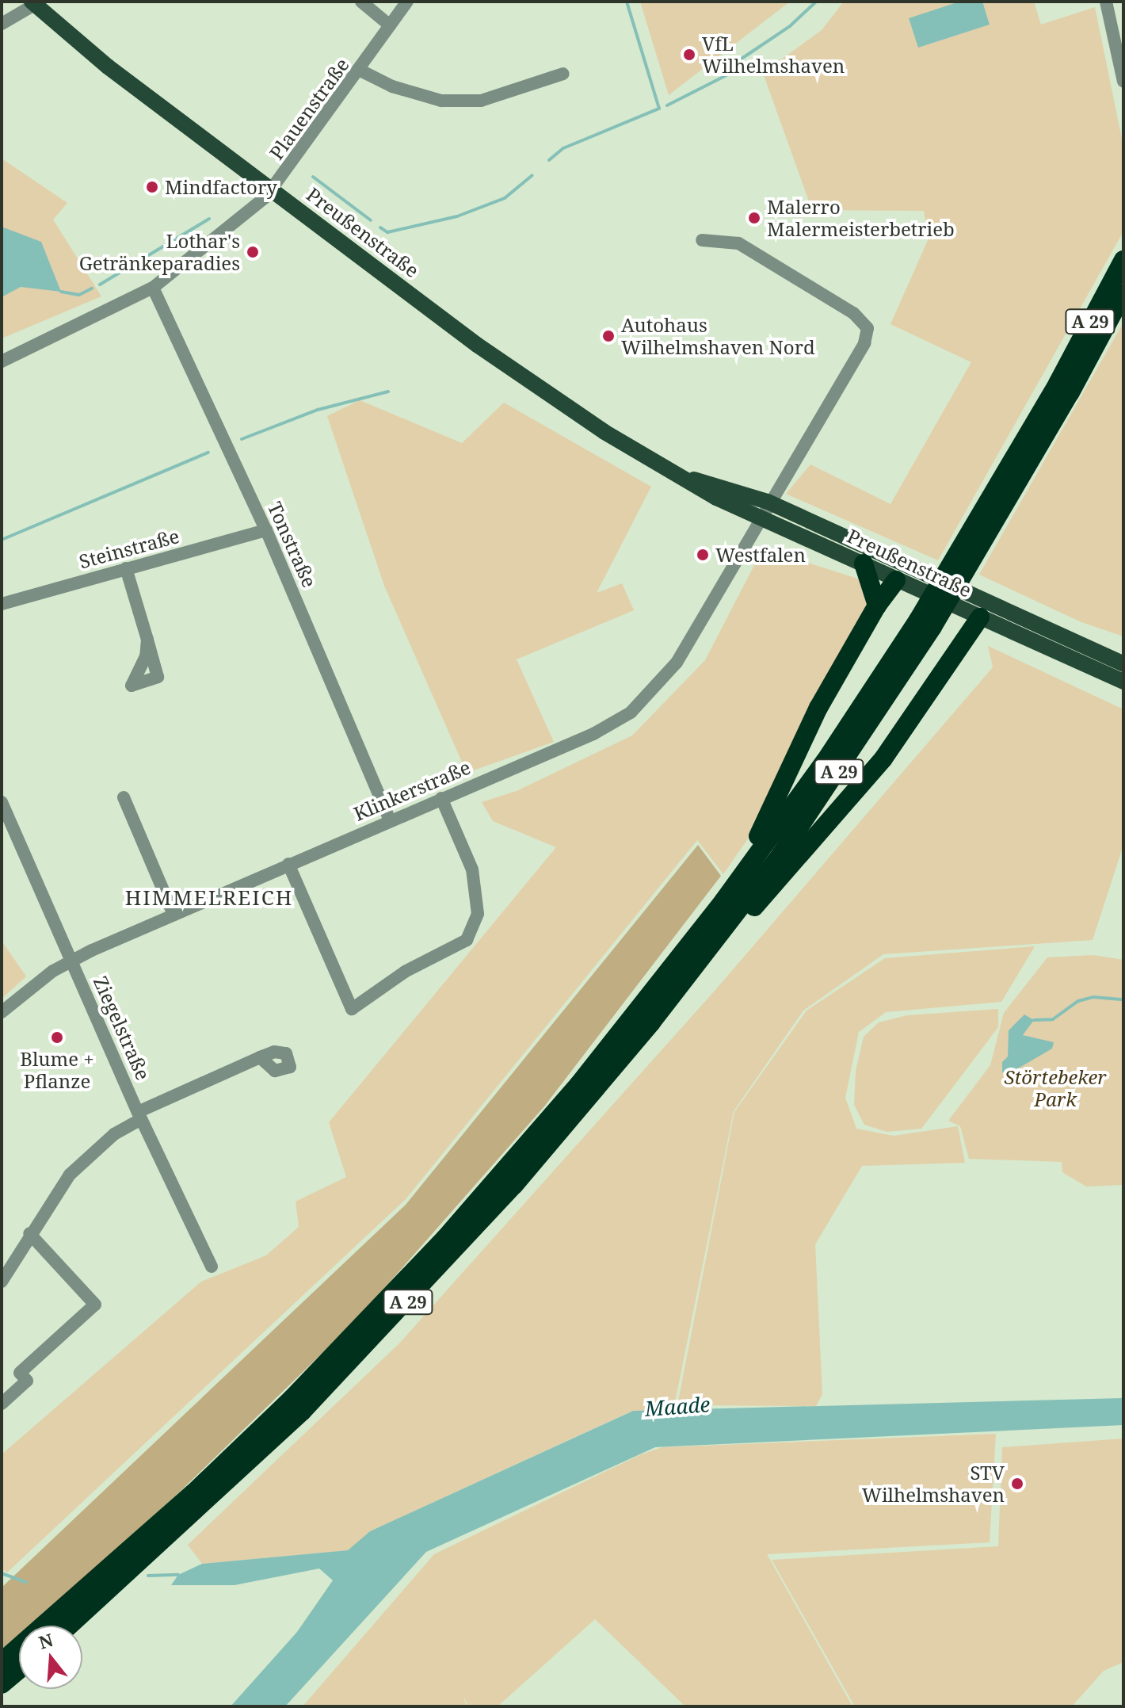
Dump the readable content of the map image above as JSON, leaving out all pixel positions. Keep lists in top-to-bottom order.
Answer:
{
  "streets": {
    "highway": ["A 29"],
    "main road": ["Preußenstraße"],
    "street": [
      "Plauenstraße",
      "Tonstraße",
      "Steinstraße",
      "Klinkerstraße",
      "Ziegelstraße"
    ]
  },
  "crossings": [
    ["Plauenstraße", "Preußenstraße"],
    ["Plauenstraße", "Tonstraße"],
    ["Preußenstraße", "Klinkerstraße"],
    ["Tonstraße", "Steinstraße"],
    ["Tonstraße", "Klinkerstraße"],
    ["Klinkerstraße", "Ziegelstraße"]
  ],
  "districts": ["HIMMELREICH"],
  "water": ["Maade"],
  "parks": ["Störtebeker Park"],
  "places": [
    "VfL Wilhelmshaven",
    "Mindfactory",
    "Malerro Malermeisterbetrieb",
    "Lothar's Getränkeparadies",
    "Autohaus Wilhelmshaven Nord",
    "Westfalen",
    "Blume + Pflanze",
    "STV Wilhelmshaven"
  ],
  "north": "top"
}
